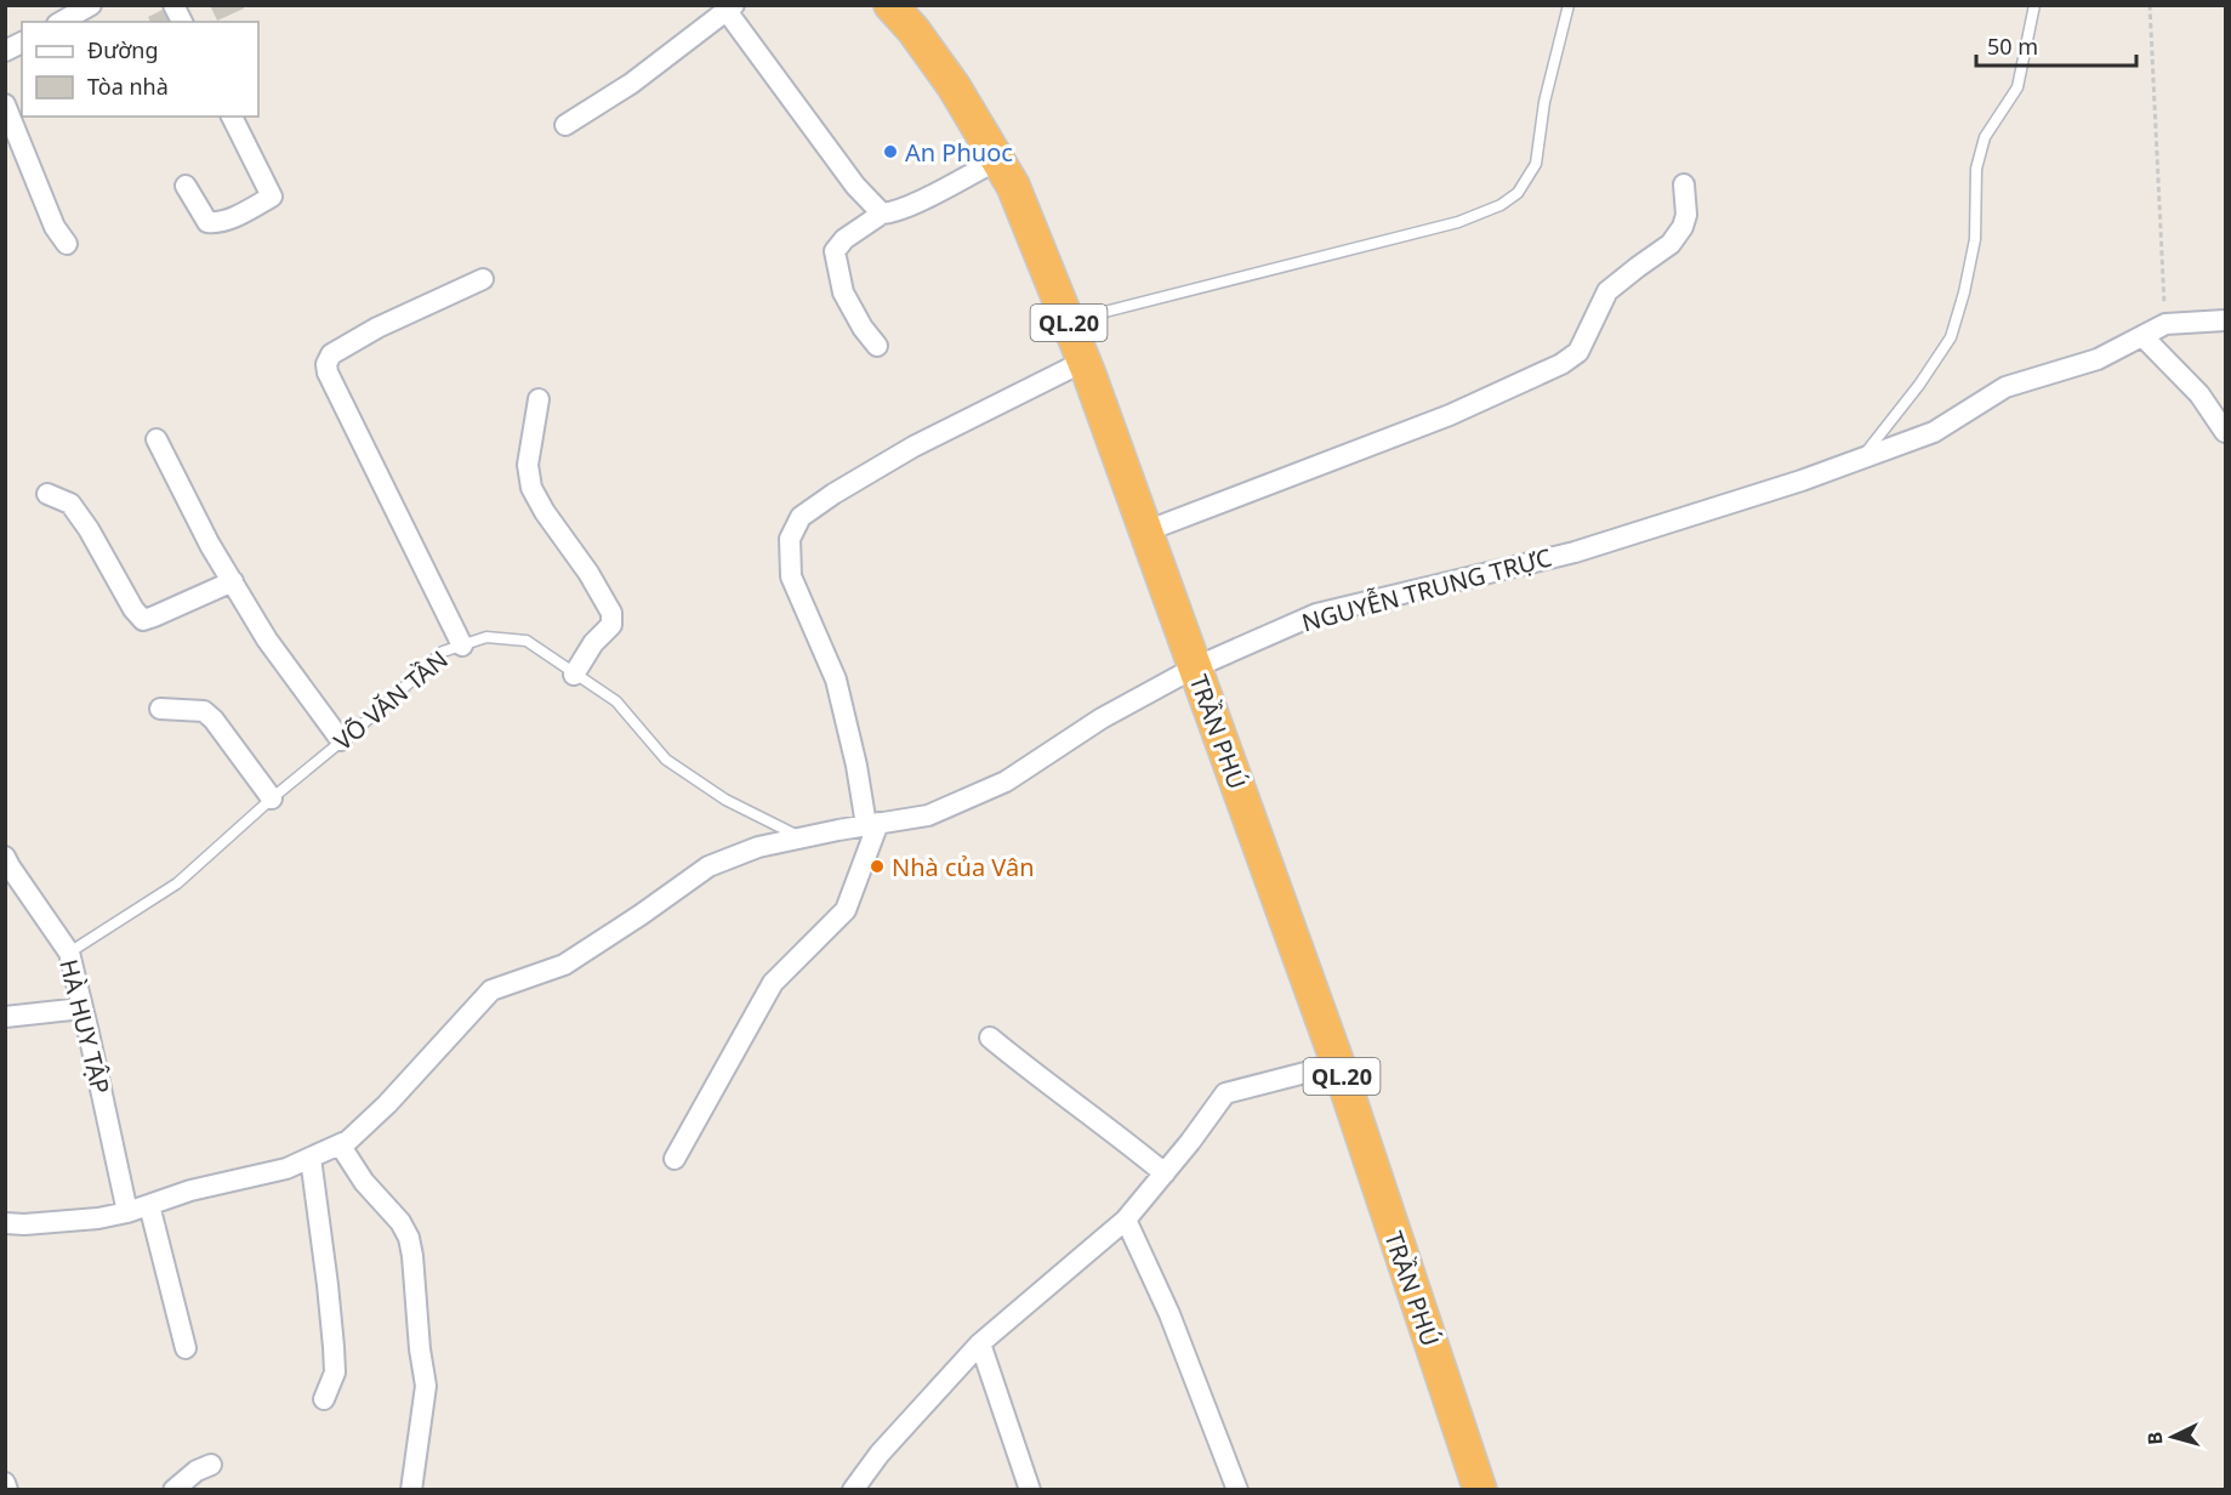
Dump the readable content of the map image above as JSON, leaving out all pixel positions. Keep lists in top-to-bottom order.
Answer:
{
  "streets": {
    "highway": ["QL.20", "TRẦN PHÚ"],
    "street": ["NGUYỄN TRUNG TRỰC", "HÀ HUY TẬP"],
    "lane": ["VÕ VĂN TẦN"]
  },
  "crossings": [
    ["NGUYỄN TRUNG TRỰC", "VÕ VĂN TẦN"],
    ["NGUYỄN TRUNG TRỰC", "TRẦN PHÚ"],
    ["NGUYỄN TRUNG TRỰC", "HÀ HUY TẬP"],
    ["VÕ VĂN TẦN", "HÀ HUY TẬP"]
  ],
  "places": ["An Phuoc", "Nhà của Vân"],
  "legend": ["Đường", "Tòa nhà"],
  "scale_bar": "50 m",
  "north": "left"
}
